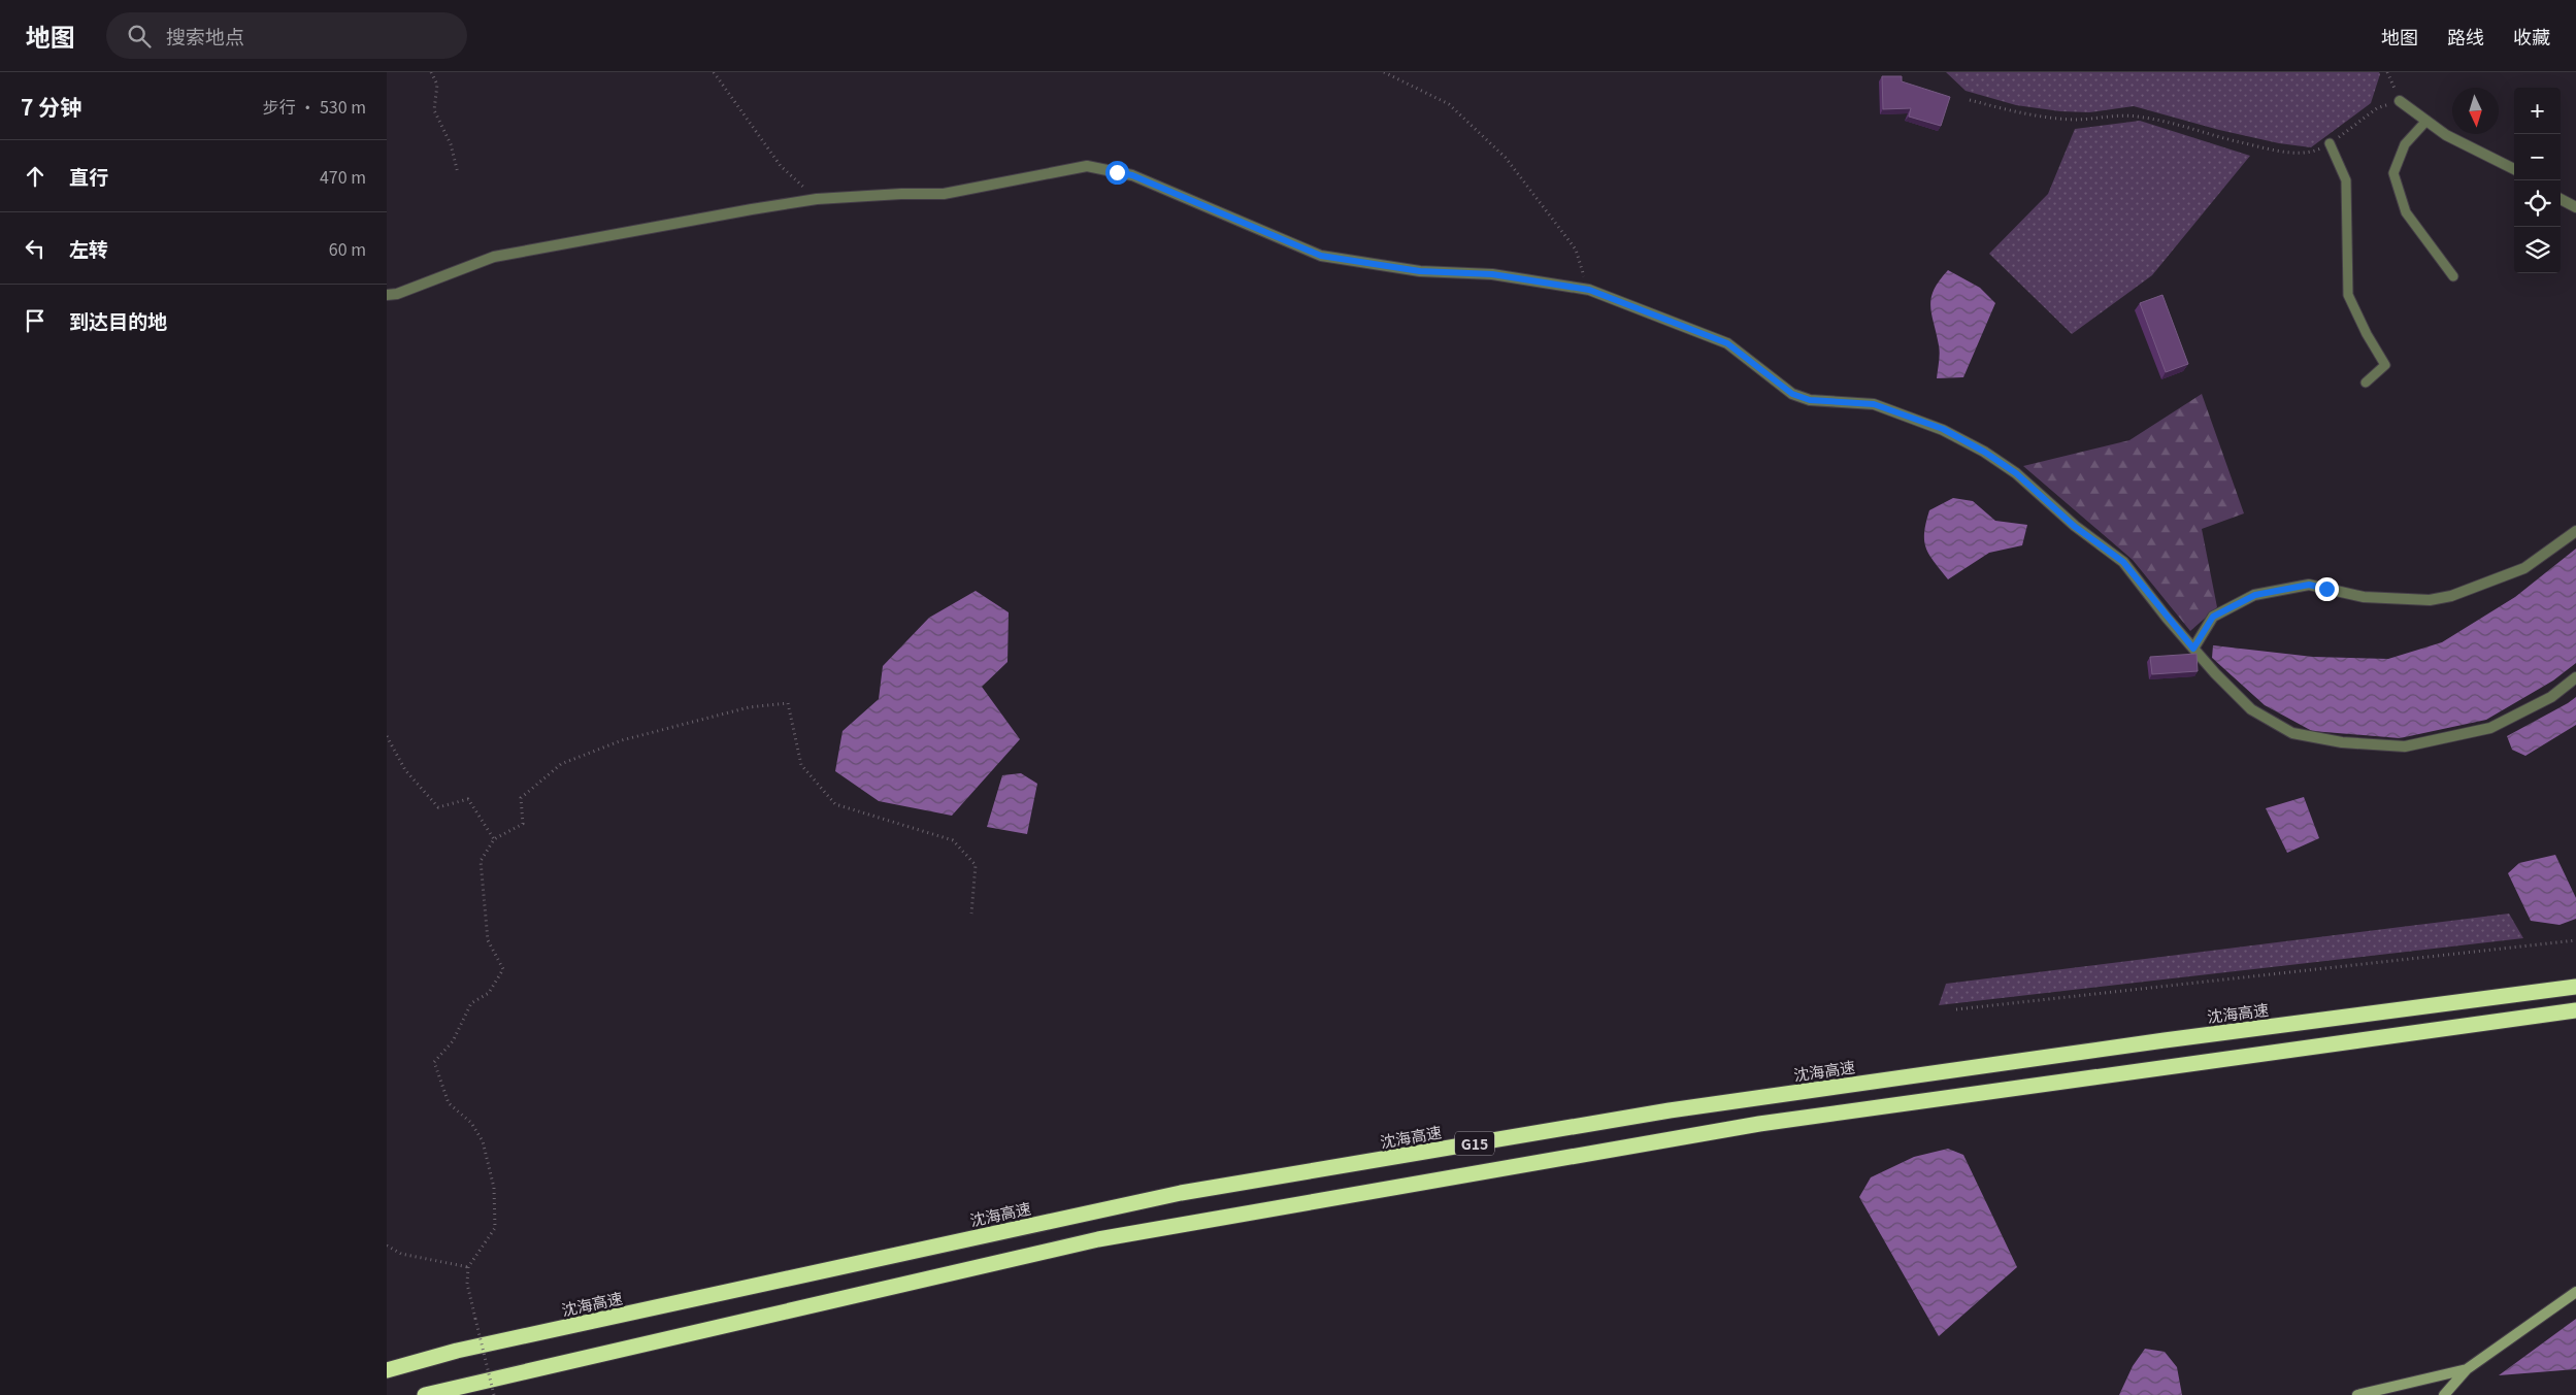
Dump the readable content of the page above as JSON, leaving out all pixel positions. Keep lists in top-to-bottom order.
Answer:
{
  "streets": {
    "highway": ["沈海高速", "G15"]
  },
  "north": "bottom",
  "page": {
    "header": "地图",
    "search": "搜索地点",
    "nav": ["地图", "路线", "收藏"],
    "heading": ["7 分钟", "步行 · 530 m"],
    "map_buttons": ["+", "−"],
    "list": [
      ["直行", "470 m"],
      ["左转", "60 m"],
      "到达目的地"
    ]
  }
}
